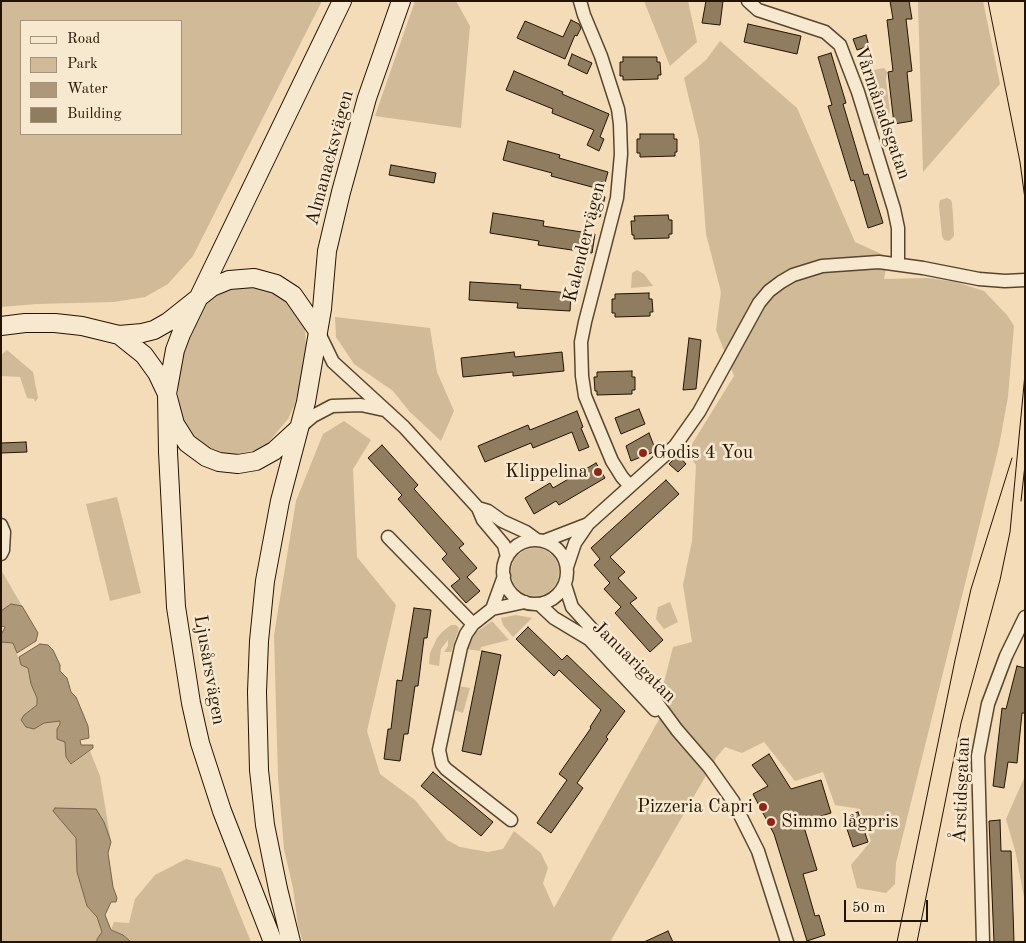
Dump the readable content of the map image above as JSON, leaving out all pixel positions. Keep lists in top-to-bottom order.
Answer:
{
  "streets": {
    "main road": ["Almanacksvägen", "Ljusårsvägen"],
    "street": [
      "Vårmånadsgatan",
      "Kalendervägen",
      "Januarigatan",
      "Årstidsgatan"
    ]
  },
  "crossings": [
    ["Almanacksvägen", "Ljusårsvägen"]
  ],
  "places": [
    "Godis 4 You",
    "Klippelina",
    "Pizzeria Capri",
    "Simmo lågpris"
  ],
  "legend": [
    "Road",
    "Park",
    "Water",
    "Building"
  ],
  "scale_bar": "50 m"
}
